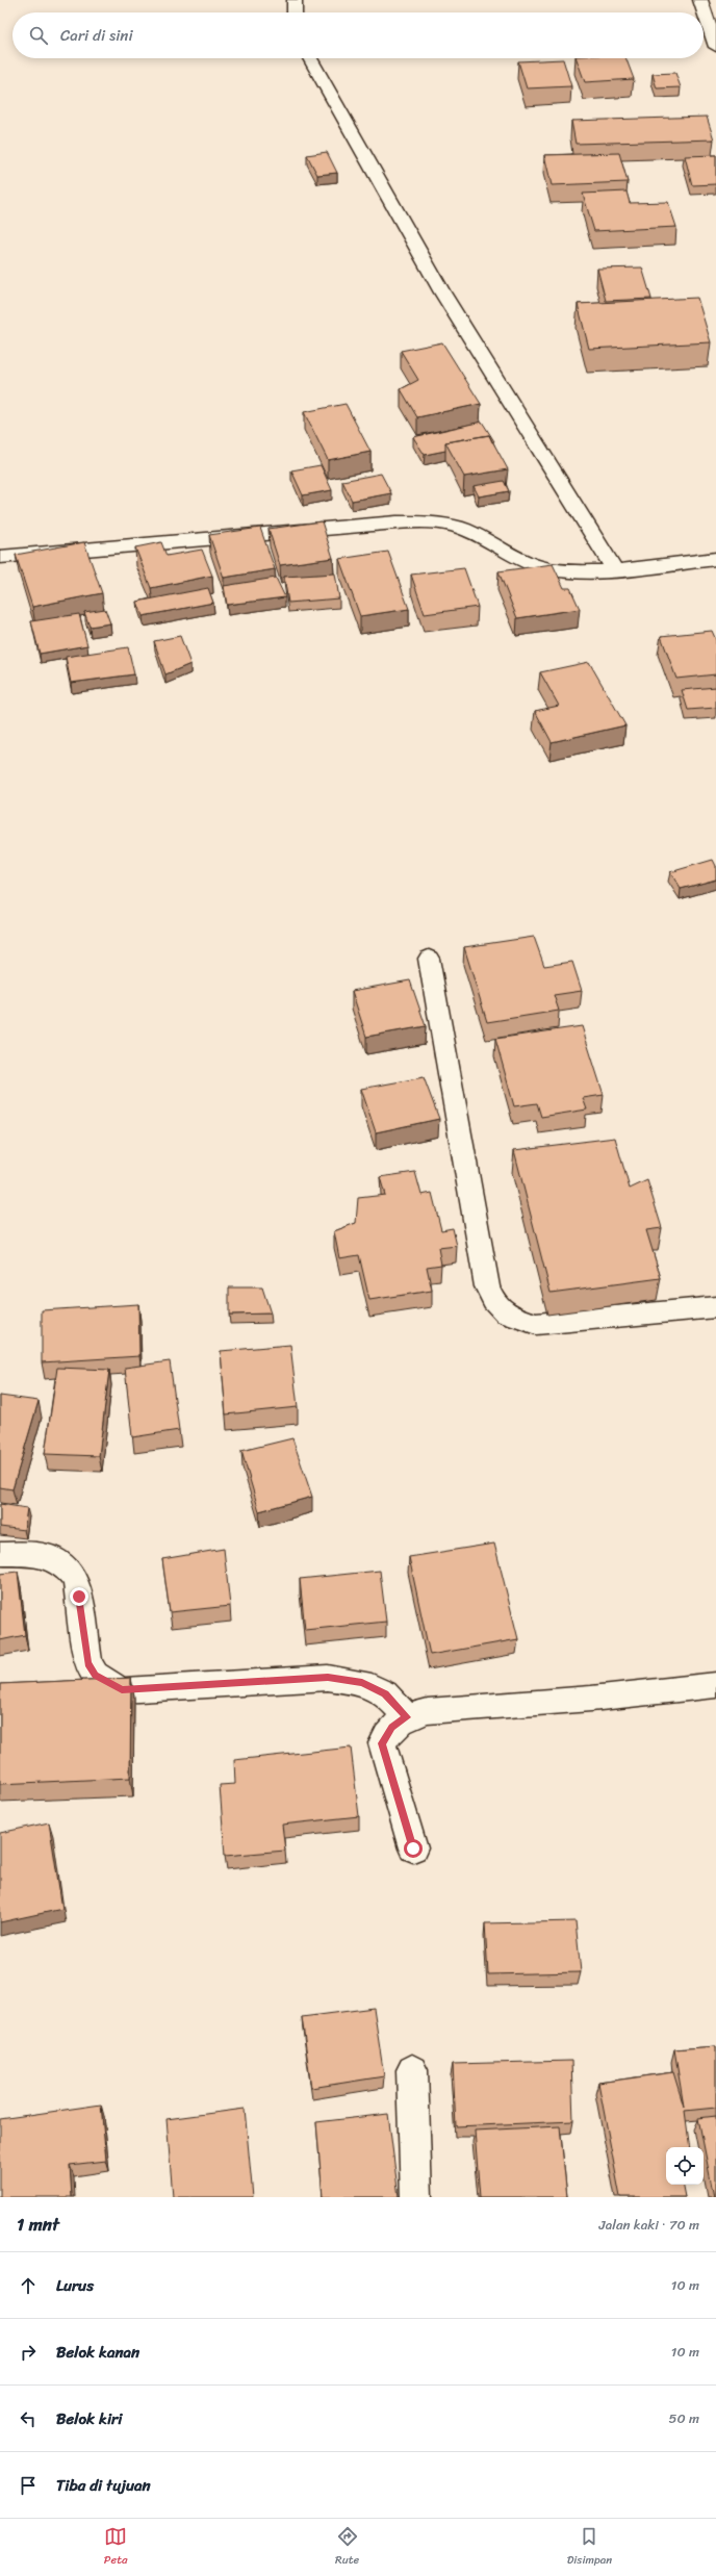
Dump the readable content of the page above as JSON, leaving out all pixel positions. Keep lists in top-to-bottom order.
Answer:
{
  "page": {
    "search": "Cari di sini",
    "heading": ["1 mnt", "Jalan kaki · 70 m"],
    "list": [
      ["Lurus", "10 m"],
      ["Belok kanan", "10 m"],
      ["Belok kiri", "50 m"],
      "Tiba di tujuan"
    ],
    "nav": ["Peta", "Rute", "Disimpan"]
  }
}
